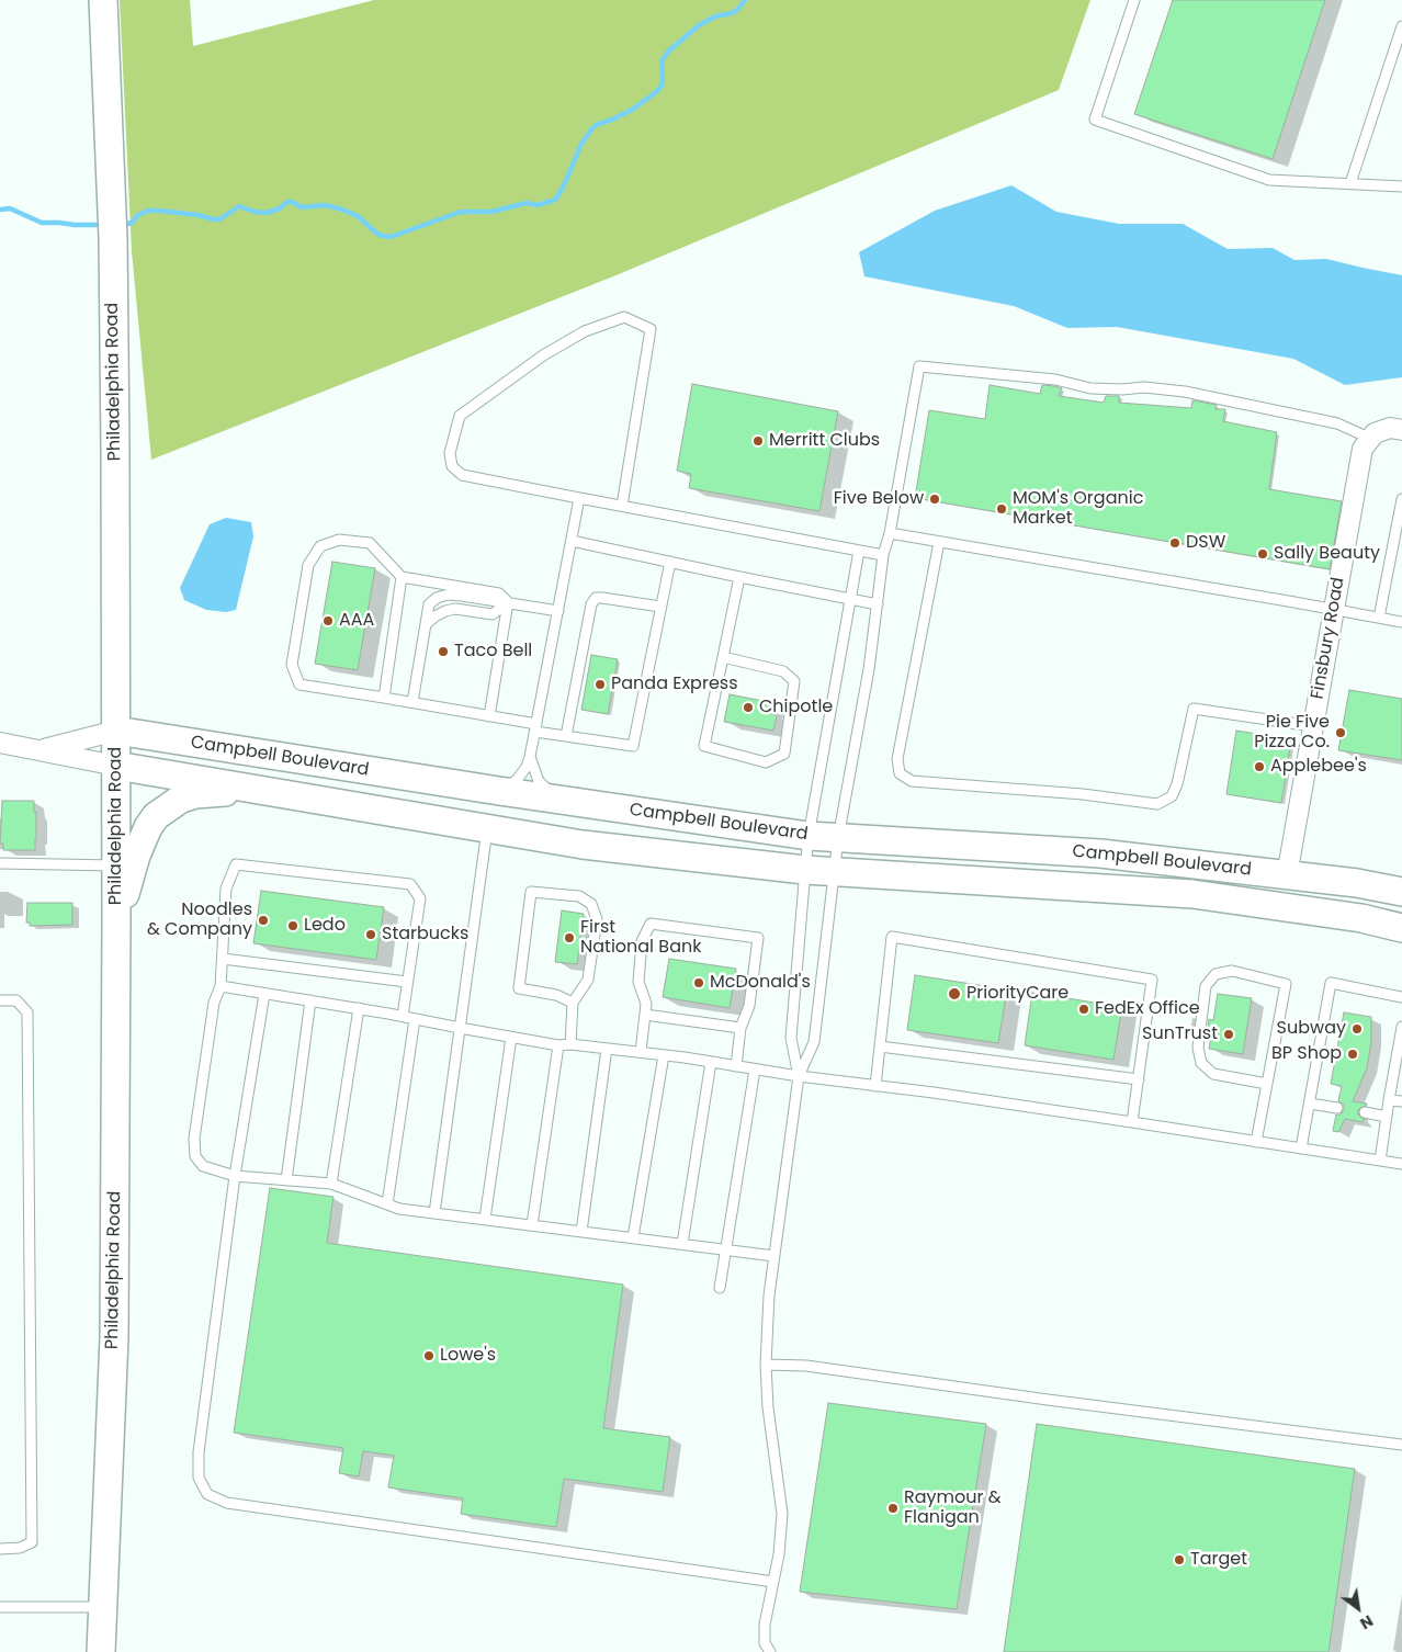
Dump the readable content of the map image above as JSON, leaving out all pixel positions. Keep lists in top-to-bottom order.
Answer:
{
  "streets": {
    "main road": ["Philadelphia Road", "Campbell Boulevard"],
    "street": ["Finsbury Road"]
  },
  "crossings": [
    ["Philadelphia Road", "Campbell Boulevard"],
    ["Finsbury Road", "Campbell Boulevard"]
  ],
  "places": [
    "Merritt Clubs",
    "Five Below",
    "MOM's Organic Market",
    "DSW",
    "Sally Beauty",
    "AAA",
    "Taco Bell",
    "Panda Express",
    "Chipotle",
    "Pie Five Pizza Co.",
    "Applebee's",
    "Noodles & Company",
    "Ledo",
    "Starbucks",
    "First National Bank",
    "McDonald's",
    "PriorityCare",
    "FedEx Office",
    "Subway",
    "SunTrust",
    "BP Shop",
    "Lowe's",
    "Raymour & Flanigan",
    "Target"
  ],
  "north": "bottom right"
}
